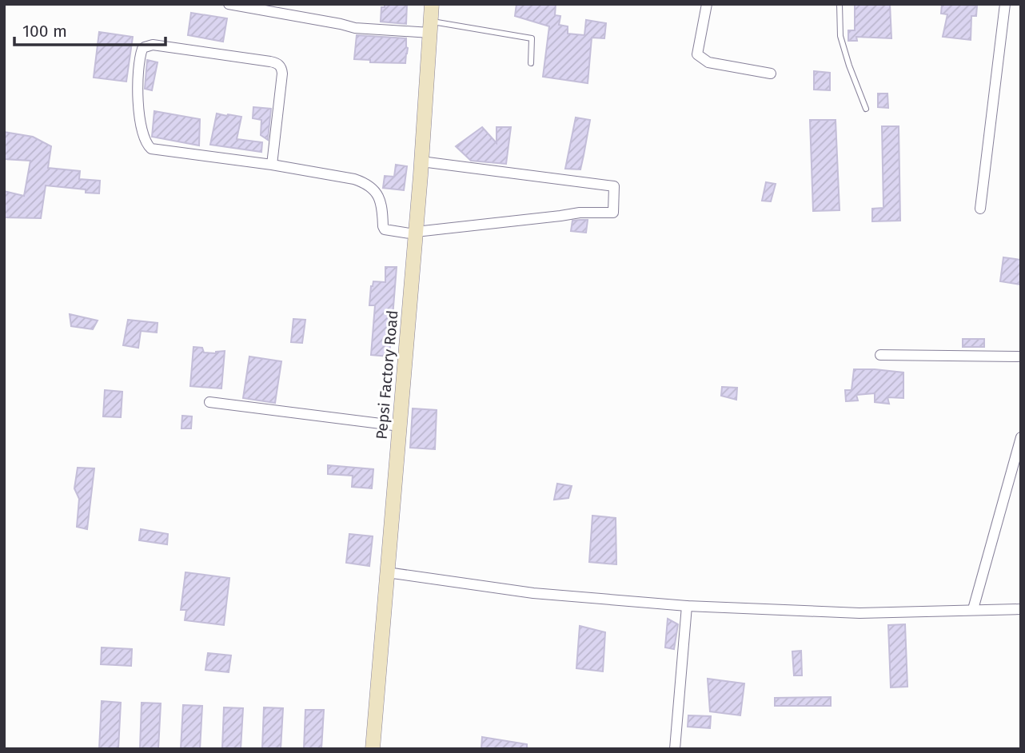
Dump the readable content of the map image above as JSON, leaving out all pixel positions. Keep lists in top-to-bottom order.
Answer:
{
  "streets": {
    "main road": ["Pepsi Factory Road"]
  },
  "scale_bar": "100 m"
}
